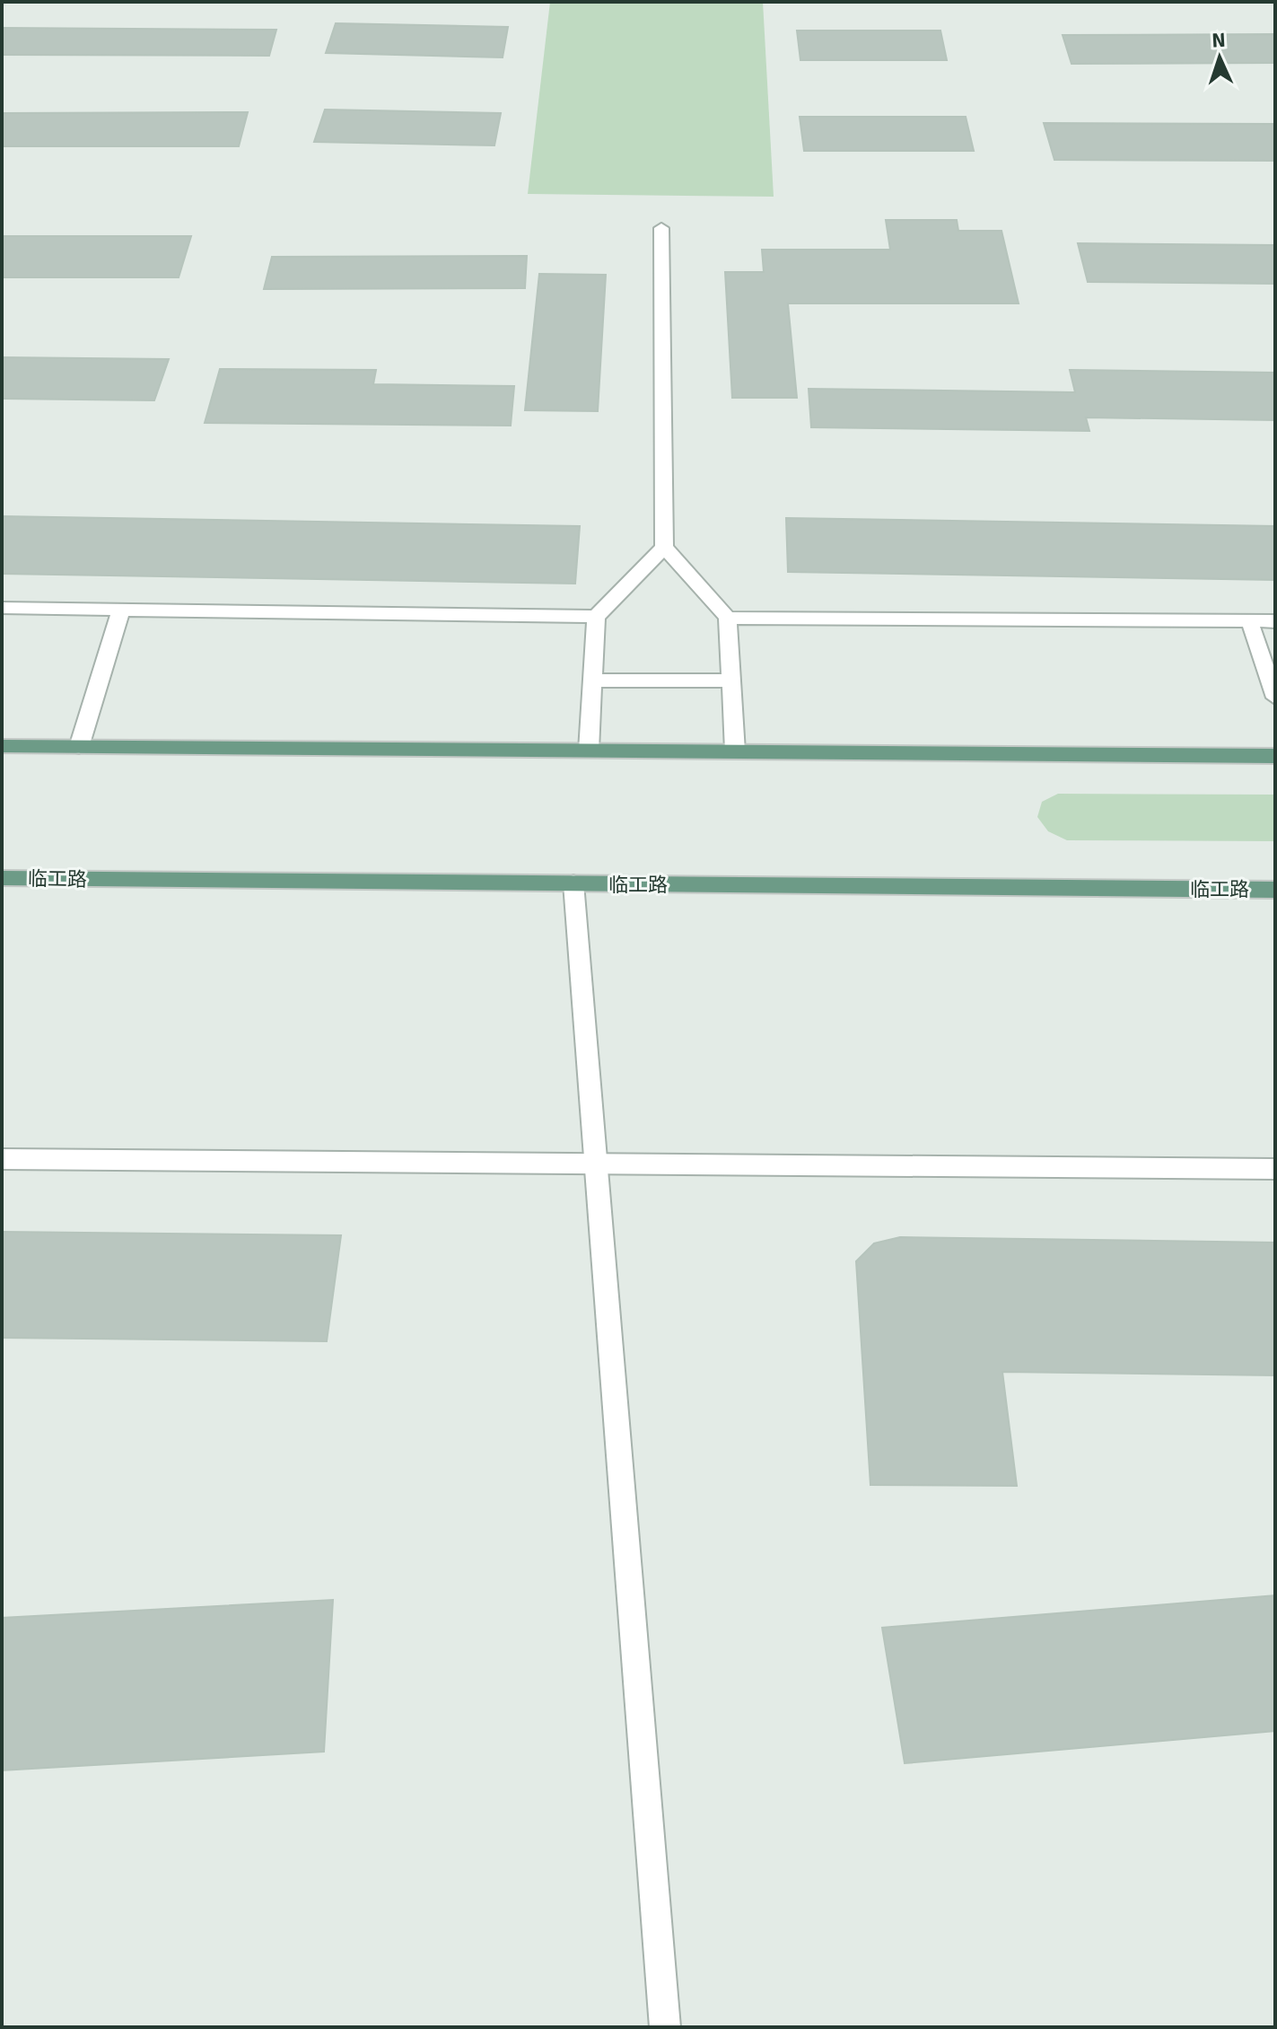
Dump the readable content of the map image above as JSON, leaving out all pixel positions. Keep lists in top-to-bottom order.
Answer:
{
  "streets": {
    "main road": ["临工路"]
  },
  "north": "top"
}
